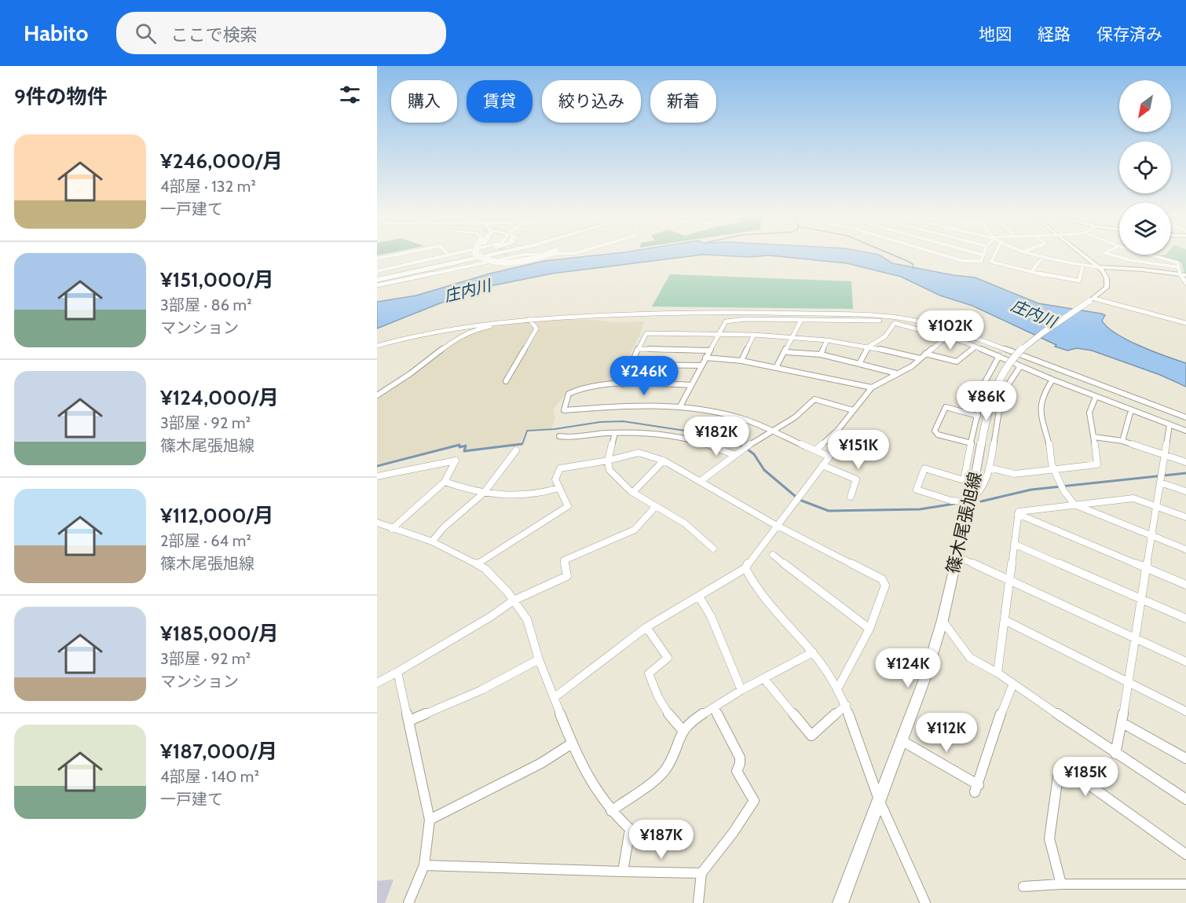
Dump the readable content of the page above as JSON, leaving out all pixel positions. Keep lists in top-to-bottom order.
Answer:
{
  "streets": {
    "main road": ["篠木尾張旭線"]
  },
  "water": ["庄内川"],
  "north": "bottom left",
  "page": {
    "header": "Habito",
    "search": "ここで検索",
    "nav": ["地図", "経路", "保存済み"],
    "heading": "9件の物件",
    "chip": [
      "購入",
      "賃貸",
      "絞り込み",
      "新着"
    ],
    "list": [
      {
        "name": "¥246,000/月",
        "note": "4部屋 · 132 m² · 一戸建て"
      },
      {
        "name": "¥151,000/月",
        "note": "3部屋 · 86 m² · マンション"
      },
      {
        "name": "¥124,000/月",
        "note": "3部屋 · 92 m² · 篠木尾張旭線"
      },
      {
        "name": "¥112,000/月",
        "note": "2部屋 · 64 m² · 篠木尾張旭線"
      },
      {
        "name": "¥185,000/月",
        "note": "3部屋 · 92 m² · マンション"
      },
      {
        "name": "¥187,000/月",
        "note": "4部屋 · 140 m² · 一戸建て"
      }
    ],
    "price": [
      "¥102K",
      "¥246K",
      "¥86K",
      "¥182K",
      "¥151K",
      "¥124K",
      "¥112K",
      "¥185K",
      "¥187K"
    ]
  }
}
